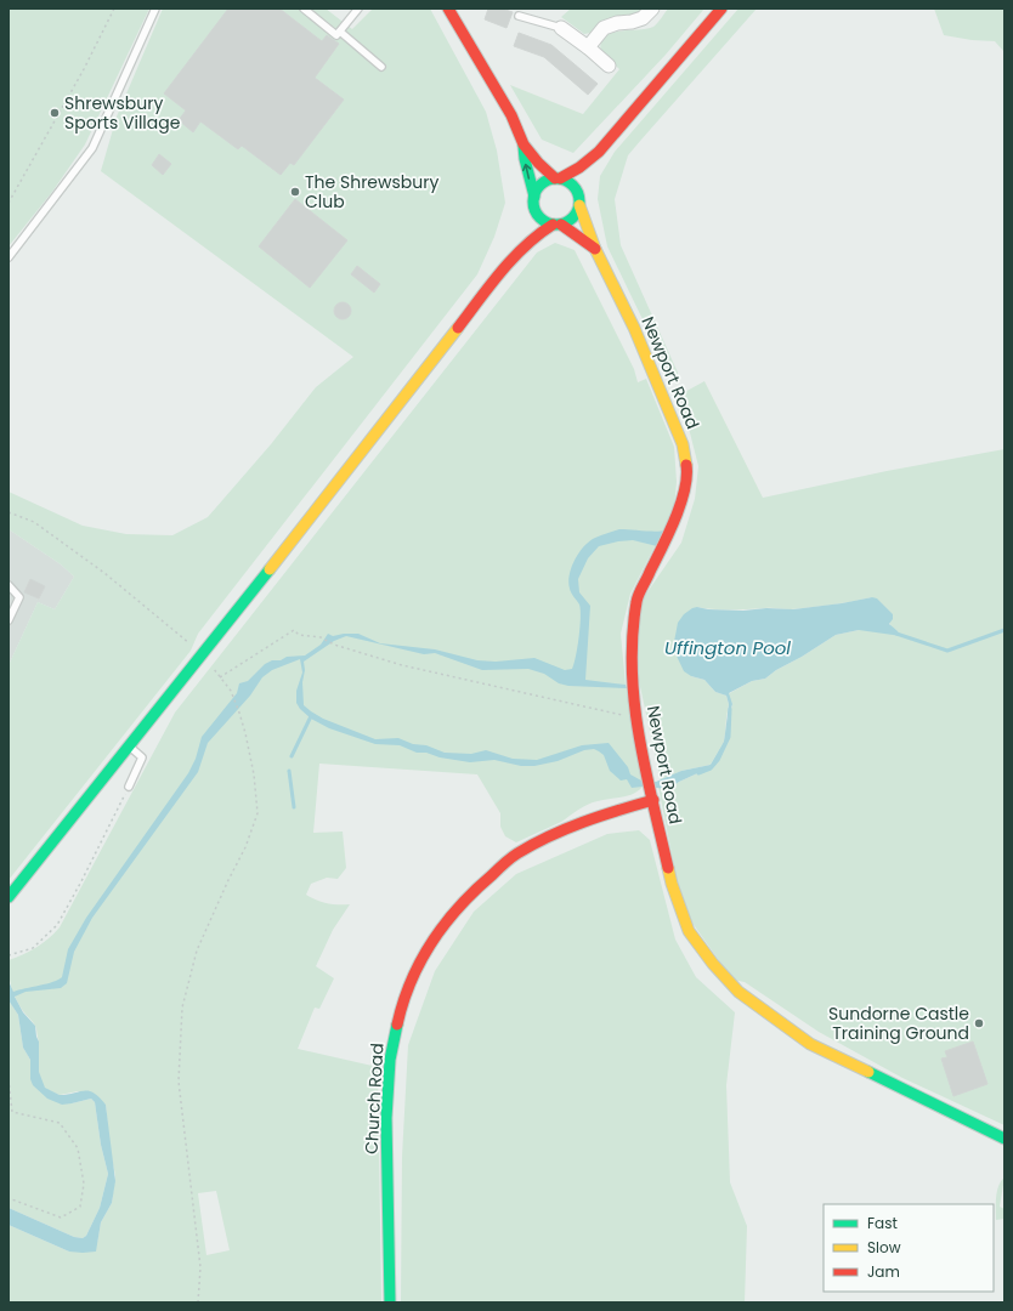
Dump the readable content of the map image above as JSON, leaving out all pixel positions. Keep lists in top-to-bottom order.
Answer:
{
  "streets": {
    "main road": ["Newport Road", "Church Road"]
  },
  "crossings": [
    ["Newport Road", "Church Road"]
  ],
  "water": ["Uffington Pool"],
  "places": ["Shrewsbury Sports Village", "The Shrewsbury Club", "Sundorne Castle Training Ground"],
  "legend": ["Fast", "Slow", "Jam"]
}
